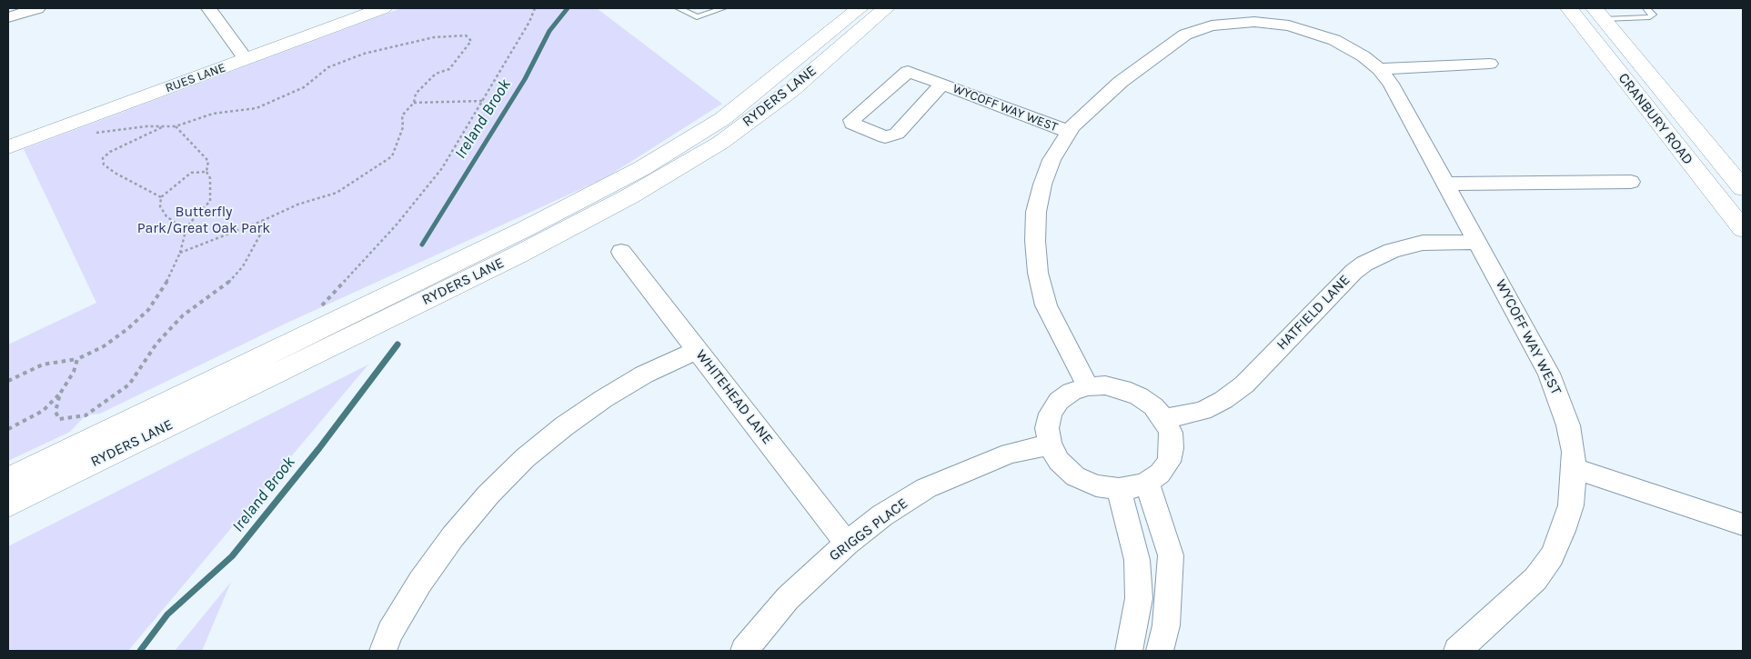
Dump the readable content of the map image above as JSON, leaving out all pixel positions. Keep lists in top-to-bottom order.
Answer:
{
  "streets": {
    "main road": ["RUES LANE", "RYDERS LANE", "CRANBURY ROAD"],
    "street": [
      "WYCOFF WAY WEST",
      "HATFIELD LANE",
      "WHITEHEAD LANE",
      "GRIGGS PLACE"
    ]
  },
  "crossings": [
    ["WYCOFF WAY WEST", "HATFIELD LANE"],
    ["HATFIELD LANE", "GRIGGS PLACE"],
    ["WHITEHEAD LANE", "GRIGGS PLACE"]
  ],
  "water": ["Ireland Brook"],
  "parks": ["Butterfly Park/Great Oak Park"]
}
